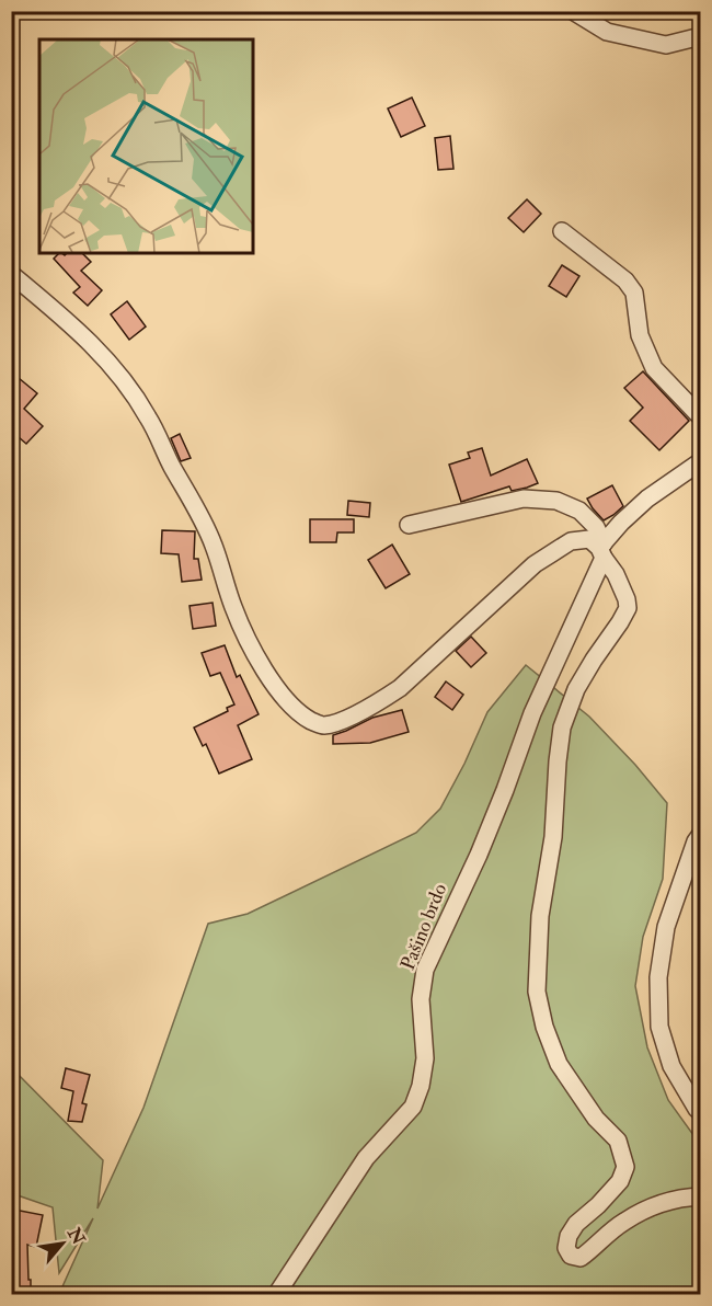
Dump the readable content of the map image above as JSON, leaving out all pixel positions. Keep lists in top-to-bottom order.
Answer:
{
  "streets": {
    "street": ["Pašino brdo"]
  },
  "north": "top right"
}
